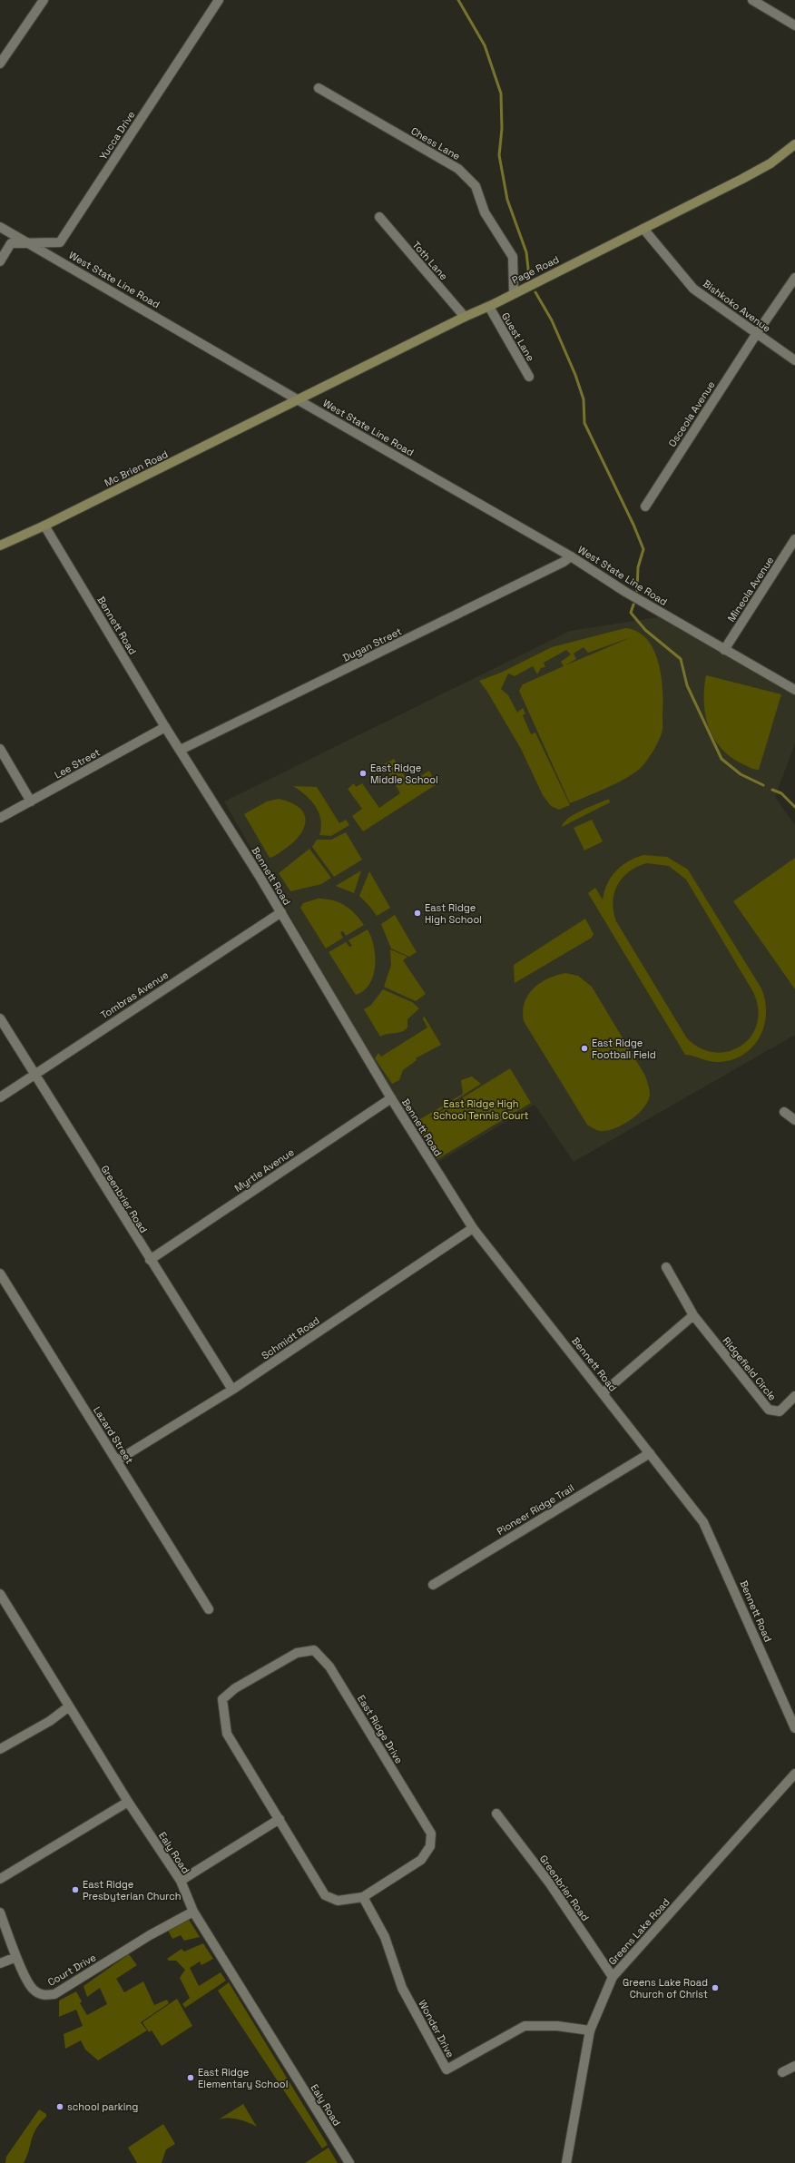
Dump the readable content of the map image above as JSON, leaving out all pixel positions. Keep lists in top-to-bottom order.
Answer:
{
  "streets": {
    "main road": ["Page Road", "Mc Brien Road"],
    "street": [
      "Yucca Drive",
      "Chess Lane",
      "Toth Lane",
      "West State Line Road",
      "Bishkoko Avenue",
      "Guest Lane",
      "Osceola Avenue",
      "Mineola Avenue",
      "Bennett Road",
      "Dugan Street",
      "Lee Street",
      "Tombras Avenue",
      "Myrtle Avenue",
      "Greenbrier Road",
      "Schmidt Road",
      "Ridgefield Circle",
      "Lazard Street",
      "Pioneer Ridge Trail",
      "East Ridge Drive",
      "Ealy Road",
      "Greens Lake Road",
      "Court Drive",
      "Wonder Drive"
    ]
  },
  "crossings": [
    ["Yucca Drive", "West State Line Road"],
    ["Chess Lane", "Page Road"],
    ["Toth Lane", "Page Road"],
    ["Page Road", "West State Line Road"],
    ["Page Road", "Bishkoko Avenue"],
    ["Page Road", "Guest Lane"],
    ["Page Road", "Mc Brien Road"],
    ["West State Line Road", "Mineola Avenue"],
    ["West State Line Road", "Dugan Street"],
    ["Bishkoko Avenue", "Osceola Avenue"],
    ["Mc Brien Road", "Bennett Road"],
    ["Bennett Road", "Dugan Street"],
    ["Bennett Road", "Lee Street"],
    ["Bennett Road", "Tombras Avenue"],
    ["Bennett Road", "Myrtle Avenue"],
    ["Bennett Road", "Schmidt Road"],
    ["Bennett Road", "Pioneer Ridge Trail"],
    ["Tombras Avenue", "Greenbrier Road"],
    ["Myrtle Avenue", "Greenbrier Road"],
    ["Greenbrier Road", "Schmidt Road"],
    ["Greenbrier Road", "Greens Lake Road"],
    ["Schmidt Road", "Lazard Street"],
    ["East Ridge Drive", "Wonder Drive"],
    ["Ealy Road", "Court Drive"],
    ["Greens Lake Road", "Wonder Drive"]
  ],
  "parks": ["East Ridge High School Tennis Court"],
  "places": [
    "East Ridge Middle School",
    "East Ridge High School",
    "East Ridge Football Field",
    "East Ridge Presbyterian Church",
    "Greens Lake Road Church of Christ",
    "East Ridge Elementary School",
    "school parking"
  ]
}
